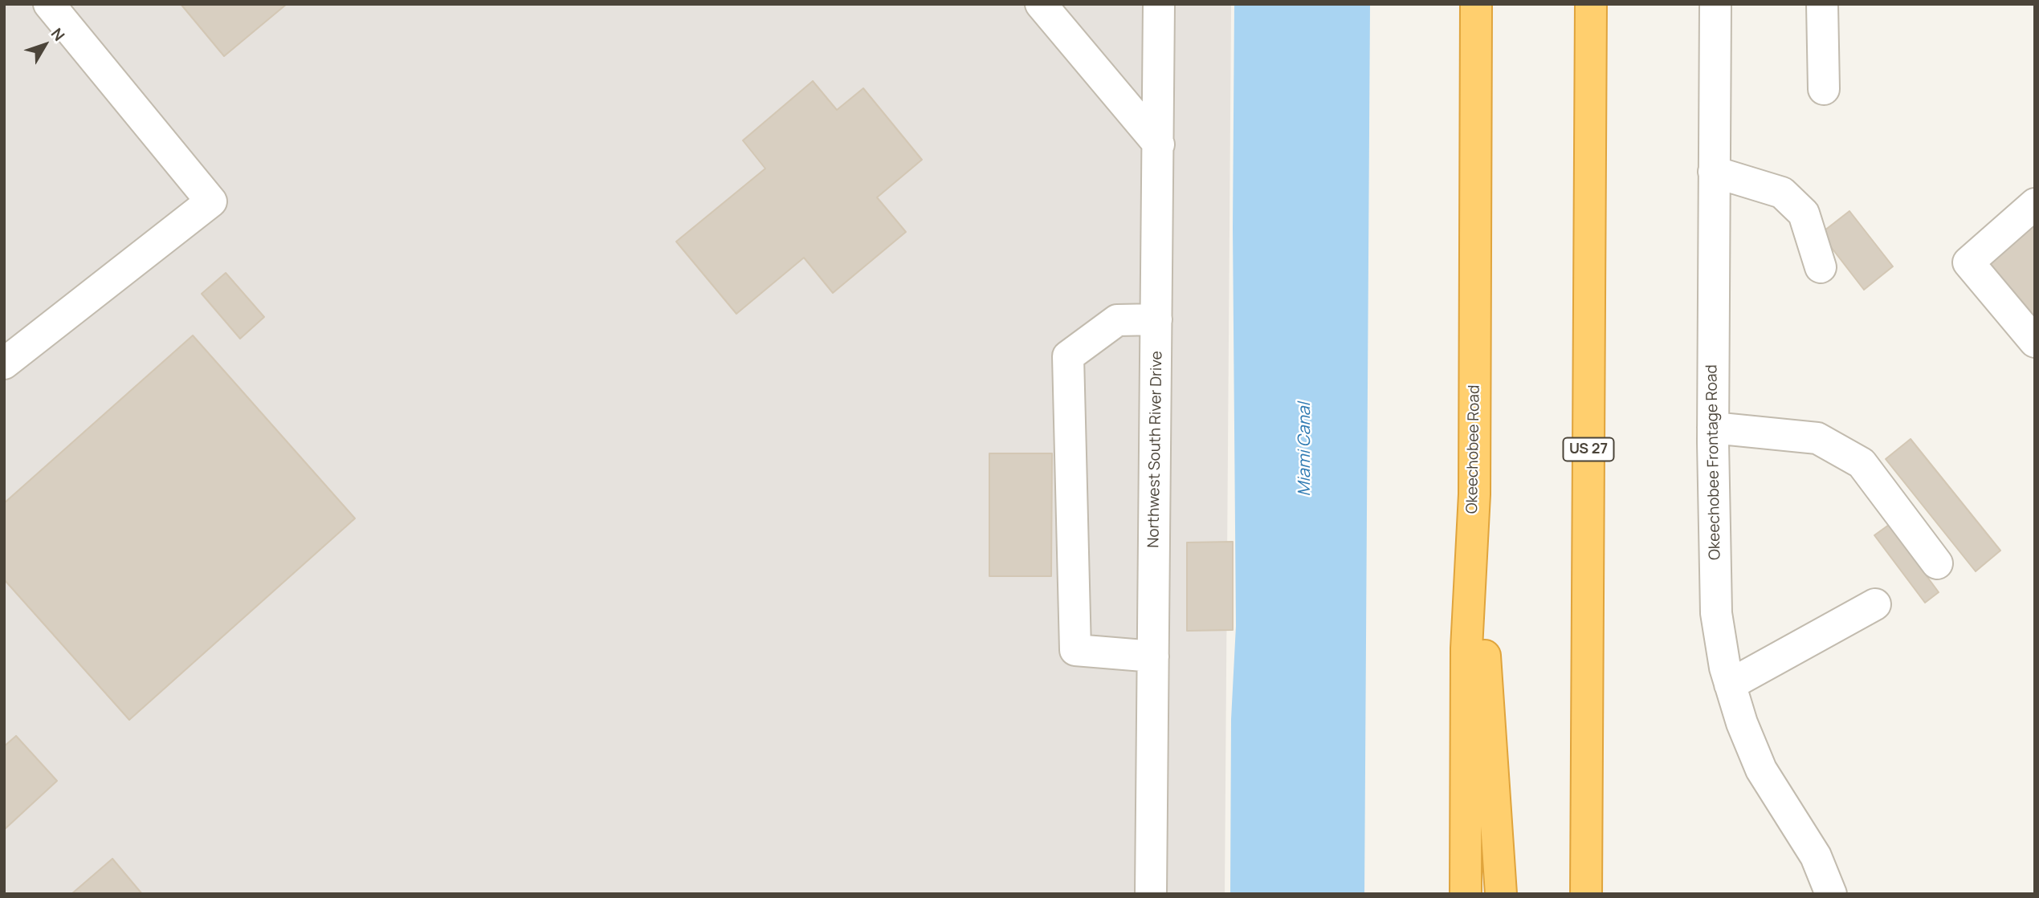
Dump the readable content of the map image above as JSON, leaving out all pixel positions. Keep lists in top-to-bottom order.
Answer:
{
  "streets": {
    "highway": ["Okeechobee Road", "US 27"],
    "street": ["Northwest South River Drive", "Okeechobee Frontage Road"]
  },
  "water": ["Miami Canal"],
  "north": "top right"
}
